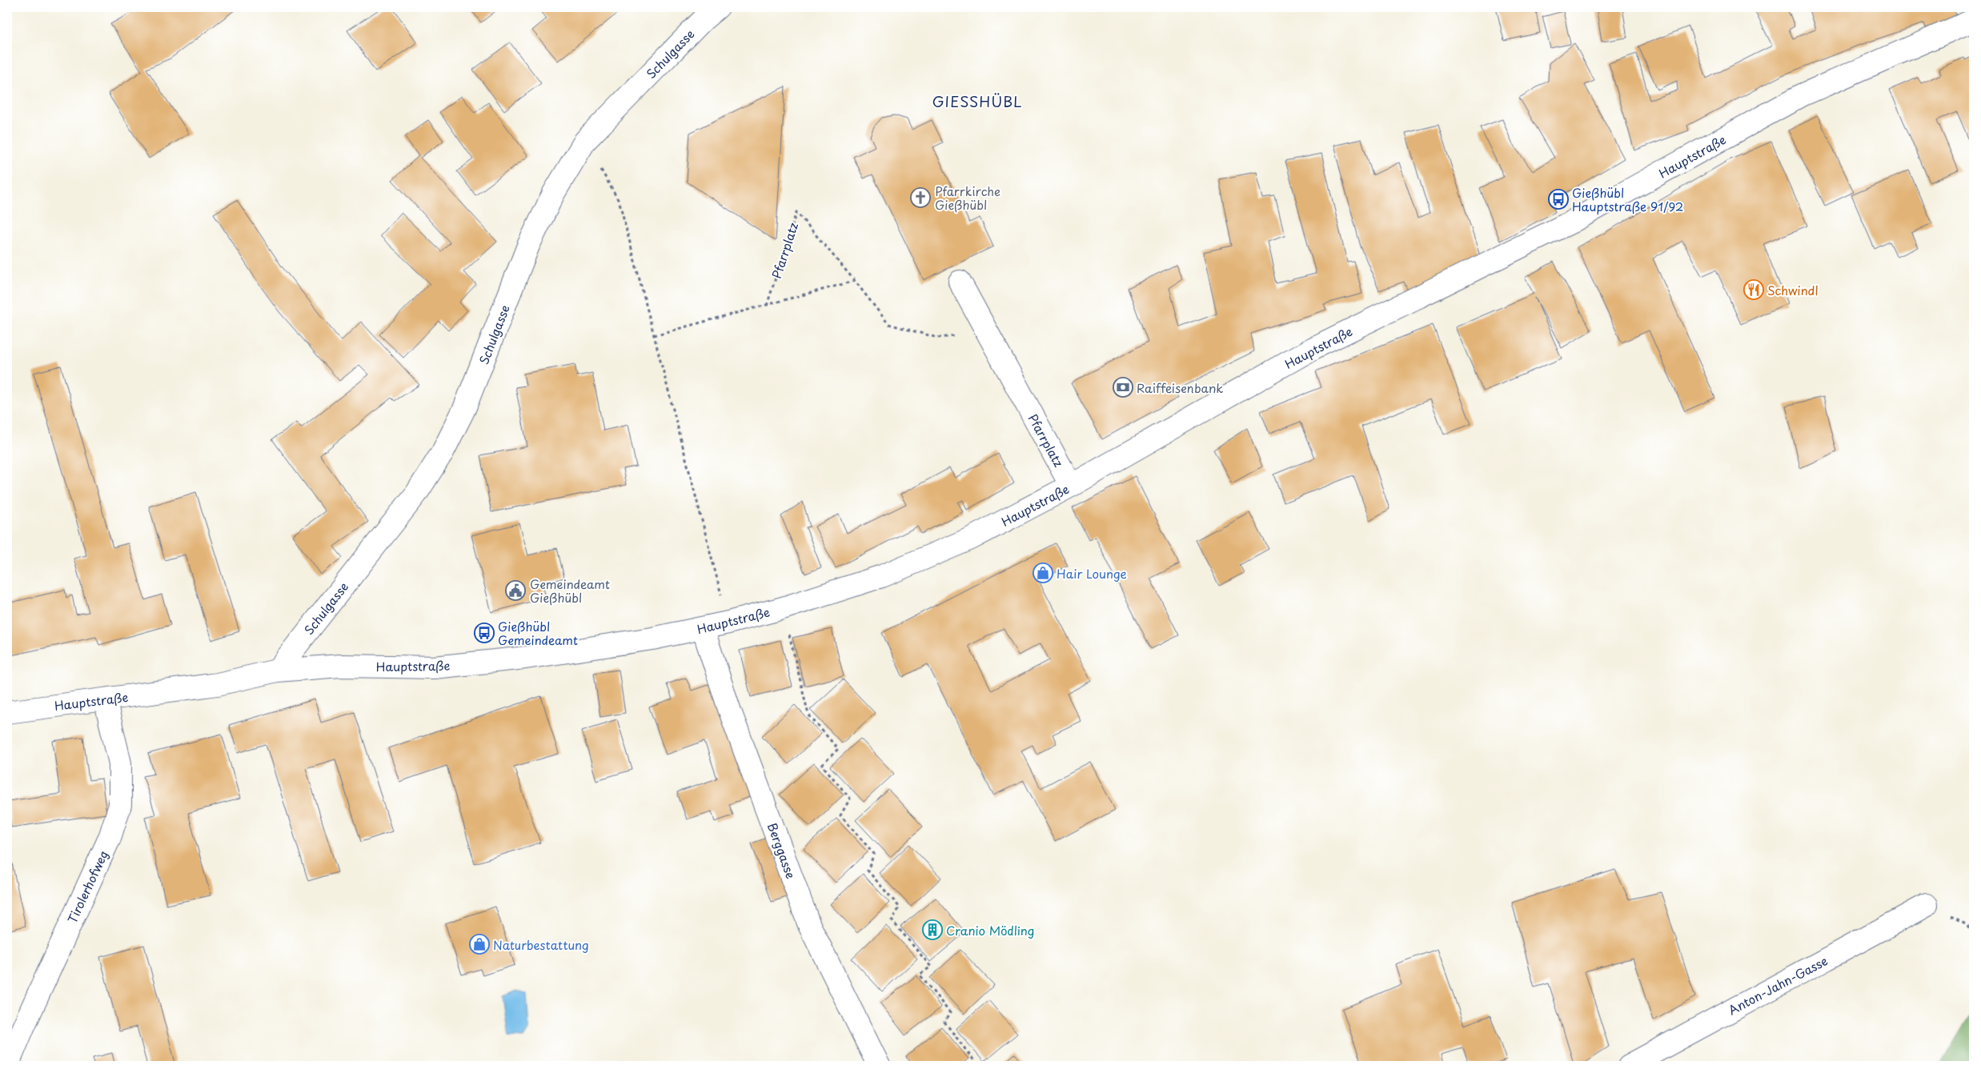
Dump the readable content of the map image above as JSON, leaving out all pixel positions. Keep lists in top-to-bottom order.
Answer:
{
  "streets": {
    "street": [
      "Schulgasse",
      "Hauptstraße",
      "Pfarrplatz",
      "Berggasse",
      "Tirolerhofweg",
      "Anton-Jahn-Gasse"
    ]
  },
  "crossings": [
    ["Schulgasse", "Hauptstraße"],
    ["Hauptstraße", "Pfarrplatz"],
    ["Hauptstraße", "Berggasse"],
    ["Hauptstraße", "Tirolerhofweg"]
  ],
  "districts": ["GIESSHÜBL"],
  "places": {
    "church": ["Pfarrkirche Gießhübl"],
    "bus stop": ["Gießhübl Hauptstraße 91/92", "Gießhübl Gemeindeamt"],
    "restaurant": ["Schwindl"],
    "bank": ["Raiffeisenbank"],
    "shop": ["Hair Lounge", "Naturbestattung"],
    "public building": ["Gemeindeamt Gießhübl"],
    "building": ["Cranio Mödling"]
  }
}
